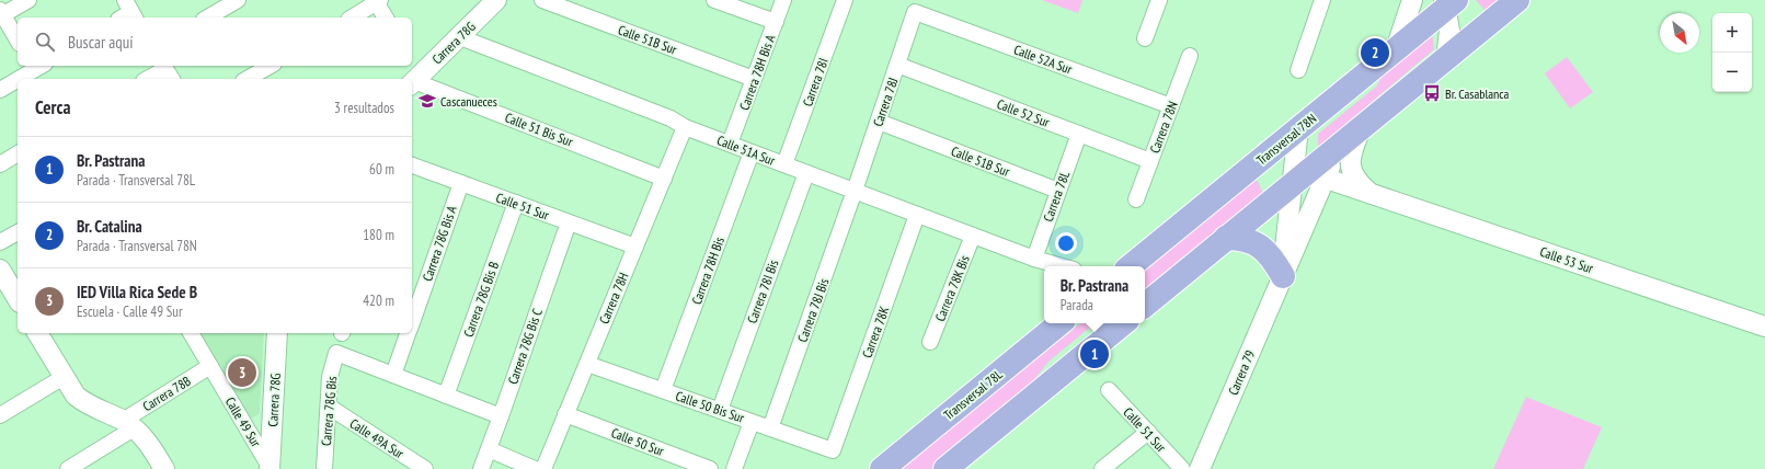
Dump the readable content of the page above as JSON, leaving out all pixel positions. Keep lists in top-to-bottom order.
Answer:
{
  "streets": {
    "main road": ["Transversal 78N", "Transversal 78L"],
    "street": [
      "Calle 51B Sur",
      "Carrera 78G",
      "Calle 52A Sur",
      "Carrera 78H Bis A",
      "Carrera 78I",
      "Carrera 78J",
      "Calle 52 Sur",
      "Carrera 78N",
      "Calle 51 Bis Sur",
      "Calle 51A Sur",
      "Carrera 78L",
      "Calle 51 Sur",
      "Carrera 78G Bis A",
      "Calle 53 Sur",
      "Carrera 78H Bis",
      "Carrera 78K Bis",
      "Carrera 78I Bis",
      "Carrera 78H",
      "Carrera 78G Bis B",
      "Carrera 78J Bis",
      "Carrera 78K",
      "Carrera 78G Bis C",
      "Carrera 79",
      "Carrera 78B",
      "Calle 50 Bis Sur",
      "Carrera 78G Bis",
      "Calle 49 Sur",
      "Calle 49A Sur",
      "Calle 50 Sur"
    ]
  },
  "crossings": [
    ["Calle 51B Sur", "Carrera 78H Bis A"],
    ["Calle 51B Sur", "Carrera 78J"],
    ["Calle 51B Sur", "Carrera 78L"],
    ["Carrera 78G", "Calle 51 Bis Sur"],
    ["Carrera 78G", "Calle 51A Sur"],
    ["Carrera 78G", "Calle 49 Sur"],
    ["Calle 52A Sur", "Carrera 78J"],
    ["Calle 52A Sur", "Carrera 78N"],
    ["Carrera 78H Bis A", "Calle 51A Sur"],
    ["Carrera 78I", "Calle 51A Sur"],
    ["Carrera 78J", "Calle 52 Sur"],
    ["Carrera 78J", "Calle 51A Sur"],
    ["Carrera 78J", "Carrera 78J Bis"],
    ["Calle 52 Sur", "Carrera 78N"],
    ["Calle 52 Sur", "Carrera 78L"],
    ["Calle 51 Bis Sur", "Carrera 78H"],
    ["Transversal 78N", "Carrera 79"],
    ["Calle 51A Sur", "Carrera 78L"],
    ["Calle 51A Sur", "Carrera 78H Bis"],
    ["Calle 51A Sur", "Carrera 78K Bis"],
    ["Calle 51A Sur", "Carrera 78I Bis"],
    ["Calle 51A Sur", "Carrera 78H"],
    ["Calle 51A Sur", "Carrera 78J Bis"],
    ["Calle 51A Sur", "Carrera 78K"],
    ["Calle 51 Sur", "Carrera 78G Bis A"],
    ["Calle 51 Sur", "Carrera 78H"],
    ["Calle 51 Sur", "Carrera 78G Bis B"],
    ["Calle 51 Sur", "Carrera 78G Bis C"],
    ["Carrera 78G Bis A", "Carrera 78G Bis"],
    ["Calle 53 Sur", "Carrera 79"],
    ["Carrera 78H Bis", "Calle 50 Bis Sur"],
    ["Carrera 78I Bis", "Calle 50 Bis Sur"],
    ["Carrera 78H", "Calle 50 Bis Sur"],
    ["Carrera 78H", "Calle 50 Sur"],
    ["Carrera 78J Bis", "Calle 50 Bis Sur"],
    ["Carrera 78K", "Calle 50 Bis Sur"],
    ["Carrera 78B", "Calle 49 Sur"],
    ["Carrera 78G Bis", "Calle 49A Sur"]
  ],
  "places": {
    "bus stop": ["Br. Casablanca"],
    "school or university": ["Cascanueces"]
  },
  "north": "bottom right",
  "page": {
    "map_buttons": ["+", "−"],
    "search": "Buscar aquí",
    "pins": ["2", "1", "3"],
    "heading": ["Cerca", "3 resultados"],
    "list": [
      {
        "mark": "1",
        "name": "Br. Pastrana",
        "note": "Parada · Transversal 78L",
        "value": "60 m"
      },
      {
        "mark": "2",
        "name": "Br. Catalina",
        "note": "Parada · Transversal 78N",
        "value": "180 m"
      },
      {
        "mark": "3",
        "name": "IED Villa Rica Sede B",
        "note": "Escuela · Calle 49 Sur",
        "value": "420 m"
      }
    ],
    "popup": ["Br. Pastrana", "Parada"]
  }
}
